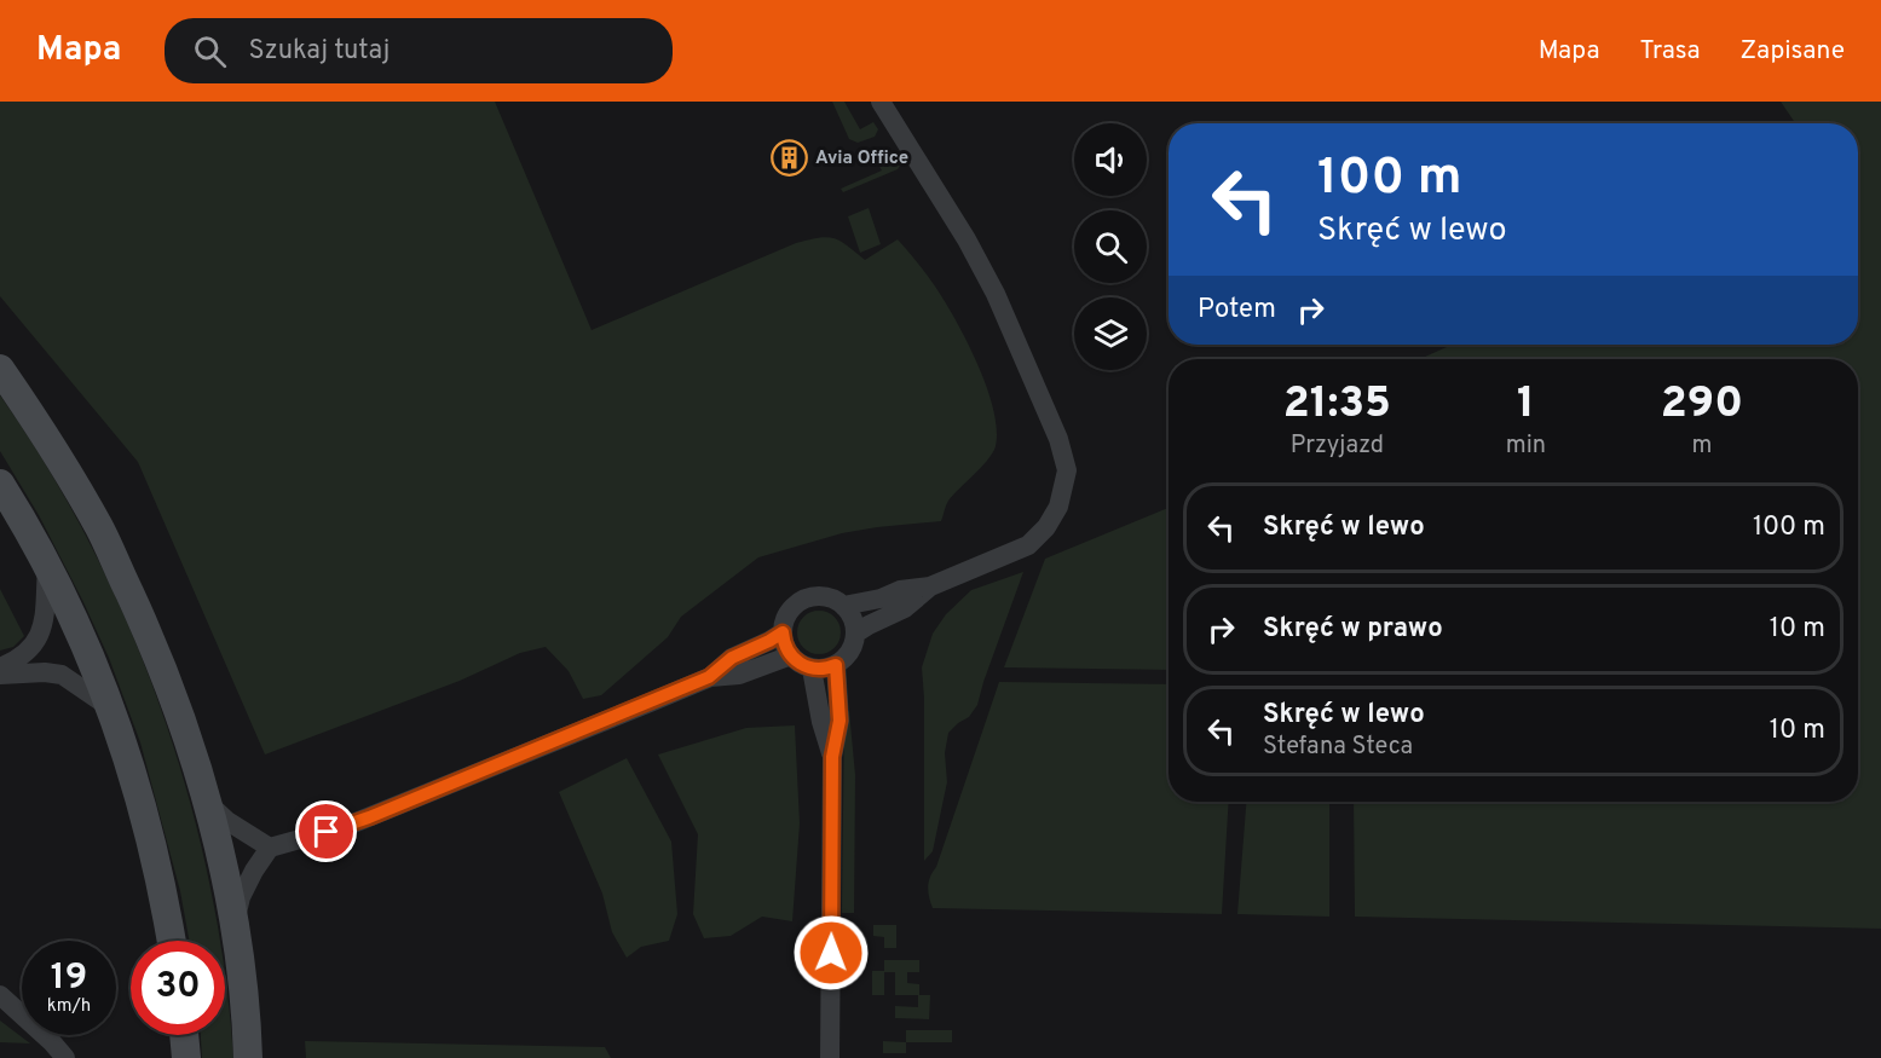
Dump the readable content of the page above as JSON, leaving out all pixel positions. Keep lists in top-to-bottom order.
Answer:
{
  "places": {
    "building": ["Avia Office"]
  },
  "page": {
    "header": "Mapa",
    "search": "Szukaj tutaj",
    "nav": ["Mapa", "Trasa", "Zapisane"],
    "turn": ["100 m", "Skręć w lewo"],
    "then": "Potem",
    "eta": [
      "21:35",
      "Przyjazd",
      "1",
      "min",
      "290",
      "m"
    ],
    "list": [
      {
        "name": "Skręć w lewo",
        "value": "100 m"
      },
      {
        "name": "Skręć w prawo",
        "value": "10 m"
      },
      {
        "name": "Skręć w lewo",
        "note": "Stefana Steca",
        "value": "10 m"
      }
    ],
    "speed": "19 km/h",
    "limit": "30"
  }
}
